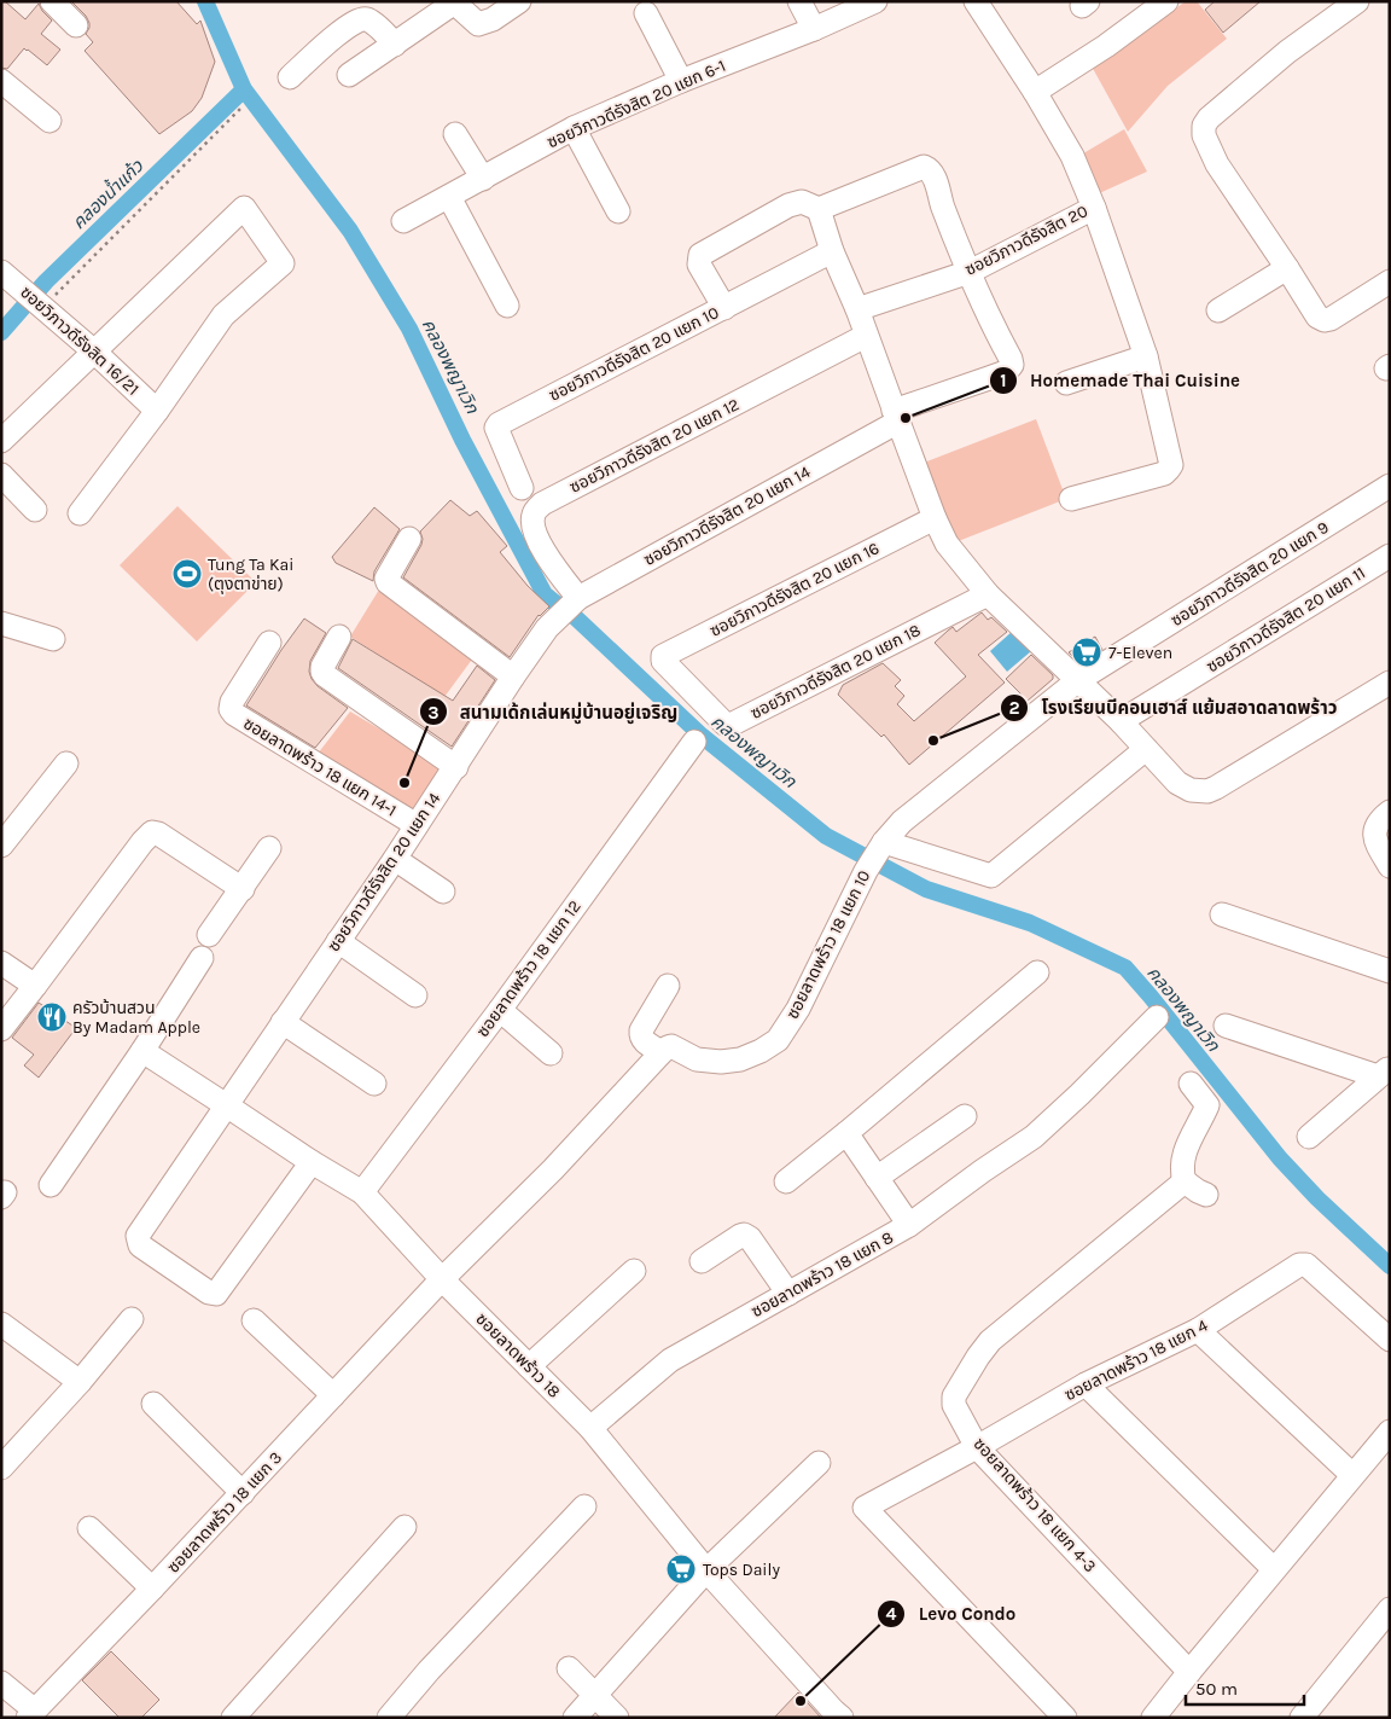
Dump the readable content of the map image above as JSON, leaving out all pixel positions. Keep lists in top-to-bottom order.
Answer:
{
  "streets": {
    "street": [
      "ซอยวิภาวดีรังสิต 20 แยก 6-1",
      "ซอยวิภาวดีรังสิต 20",
      "ซอยวิภาวดีรังสิต 16/21",
      "ซอยวิภาวดีรังสิต 20 แยก 10",
      "ซอยวิภาวดีรังสิต 20 แยก 12",
      "ซอยวิภาวดีรังสิต 20 แยก 14",
      "ซอยวิภาวดีรังสิต 20 แยก 9",
      "ซอยวิภาวดีรังสิต 20 แยก 16",
      "ซอยวิภาวดีรังสิต 20 แยก 11",
      "ซอยวิภาวดีรังสิต 20 แยก 18",
      "ซอยลาดพร้าว 18 แยก 14-1",
      "ซอยลาดพร้าว 18 แยก 10",
      "ซอยลาดพร้าว 18 แยก 12",
      "ซอยลาดพร้าว 18 แยก 8",
      "ซอยลาดพร้าว 18",
      "ซอยลาดพร้าว 18 แยก 4",
      "ซอยลาดพร้าว 18 แยก 4-3",
      "ซอยลาดพร้าว 18 แยก 3"
    ]
  },
  "crossings": [
    ["ซอยวิภาวดีรังสิต 20", "ซอยวิภาวดีรังสิต 20 แยก 14"],
    ["ซอยวิภาวดีรังสิต 20 แยก 12", "ซอยวิภาวดีรังสิต 20 แยก 14"],
    ["ซอยวิภาวดีรังสิต 20 แยก 14", "ซอยลาดพร้าว 18 แยก 14-1"],
    ["ซอยวิภาวดีรังสิต 20 แยก 14", "ซอยลาดพร้าว 18"],
    ["ซอยวิภาวดีรังสิต 20 แยก 9", "ซอยลาดพร้าว 18 แยก 10"],
    ["ซอยวิภาวดีรังสิต 20 แยก 16", "ซอยวิภาวดีรังสิต 20 แยก 18"],
    ["ซอยลาดพร้าว 18 แยก 12", "ซอยลาดพร้าว 18"],
    ["ซอยลาดพร้าว 18 แยก 8", "ซอยลาดพร้าว 18"],
    ["ซอยลาดพร้าว 18", "ซอยลาดพร้าว 18 แยก 3"],
    ["ซอยลาดพร้าว 18 แยก 4", "ซอยลาดพร้าว 18 แยก 4-3"]
  ],
  "water": ["คลองน้ำแก้ว", "คลองพญาเวิก"],
  "places": {
    "other": [
      "Homemade Thai Cuisine",
      "โรงเรียนบีคอนเฮาส์ แย้มสอาดลาดพร้าว",
      "สนามเด้กเล่นหมู่บ้านอยู่เจริญ",
      "Levo Condo"
    ],
    "sports": ["Tung Ta Kai (ตุงตาข่าย)"],
    "supermarket": ["7-Eleven", "Tops Daily"],
    "restaurant": ["ครัวบ้านสวน By Madam Apple"]
  },
  "scale_bar": "50 m"
}
